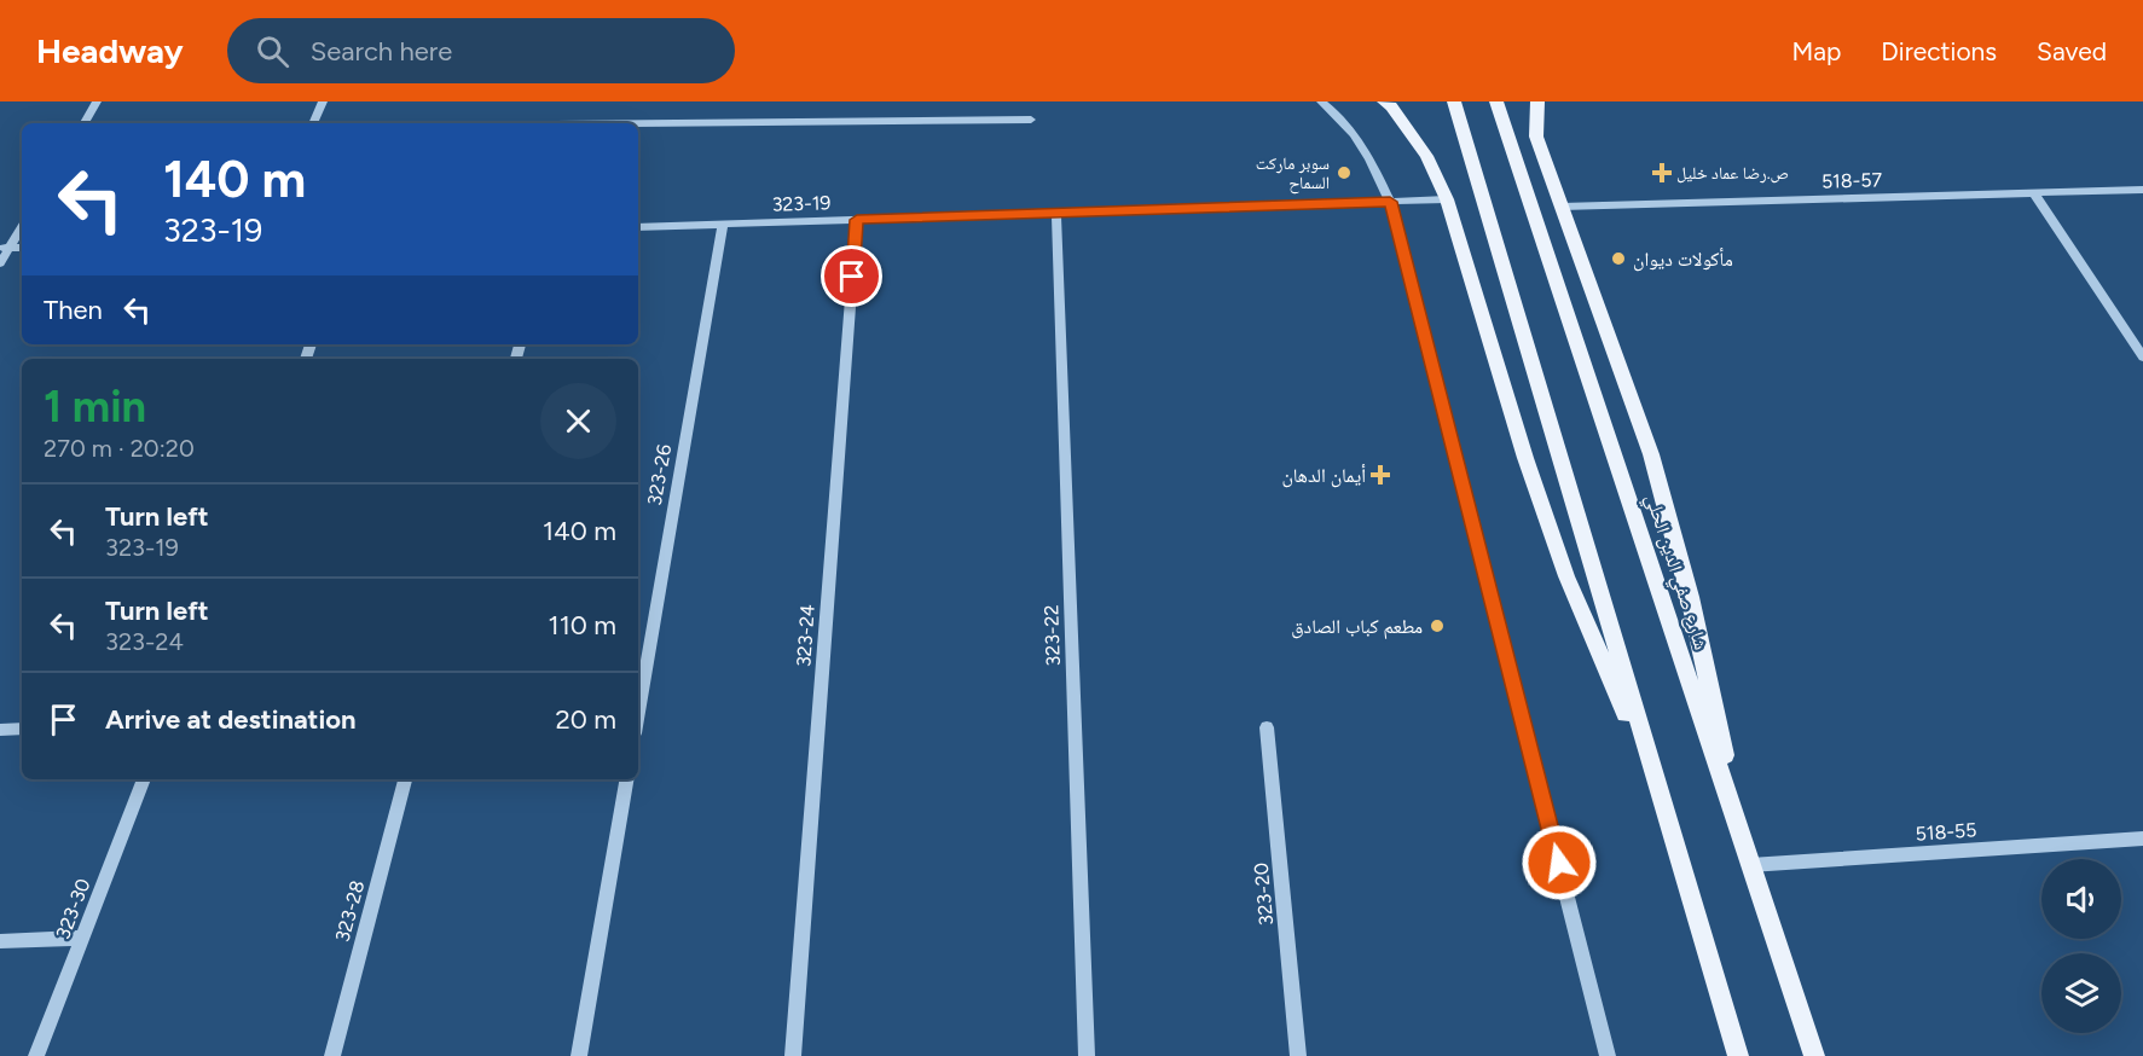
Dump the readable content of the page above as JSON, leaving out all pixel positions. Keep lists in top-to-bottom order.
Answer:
{
  "streets": {
    "main road": ["شارع صفي الدين الحلي"],
    "street": [
      "518-57",
      "323-19",
      "323-26",
      "323-24",
      "323-22",
      "518-55",
      "323-20",
      "323-30",
      "323-28"
    ]
  },
  "crossings": [
    ["323-19", "323-26"],
    ["323-19", "323-24"],
    ["323-19", "323-22"],
    ["شارع صفي الدين الحلي", "518-55"]
  ],
  "places": {
    "other": ["سوبر ماركت السماح", "مأكولات ديوان", "مطعم كباب الصادق"],
    "health": ["ص.رضا عماد خليل", "أيمان الدهان"]
  },
  "page": {
    "header": "Headway",
    "search": "Search here",
    "nav": ["Map", "Directions", "Saved"],
    "turn": ["140 m", "323-19"],
    "then": "Then",
    "heading": ["1 min", "270 m · 20:20"],
    "list": [
      {
        "name": "Turn left",
        "note": "323-19",
        "value": "140 m"
      },
      {
        "name": "Turn left",
        "note": "323-24",
        "value": "110 m"
      },
      {
        "name": "Arrive at destination",
        "value": "20 m"
      }
    ]
  }
}
